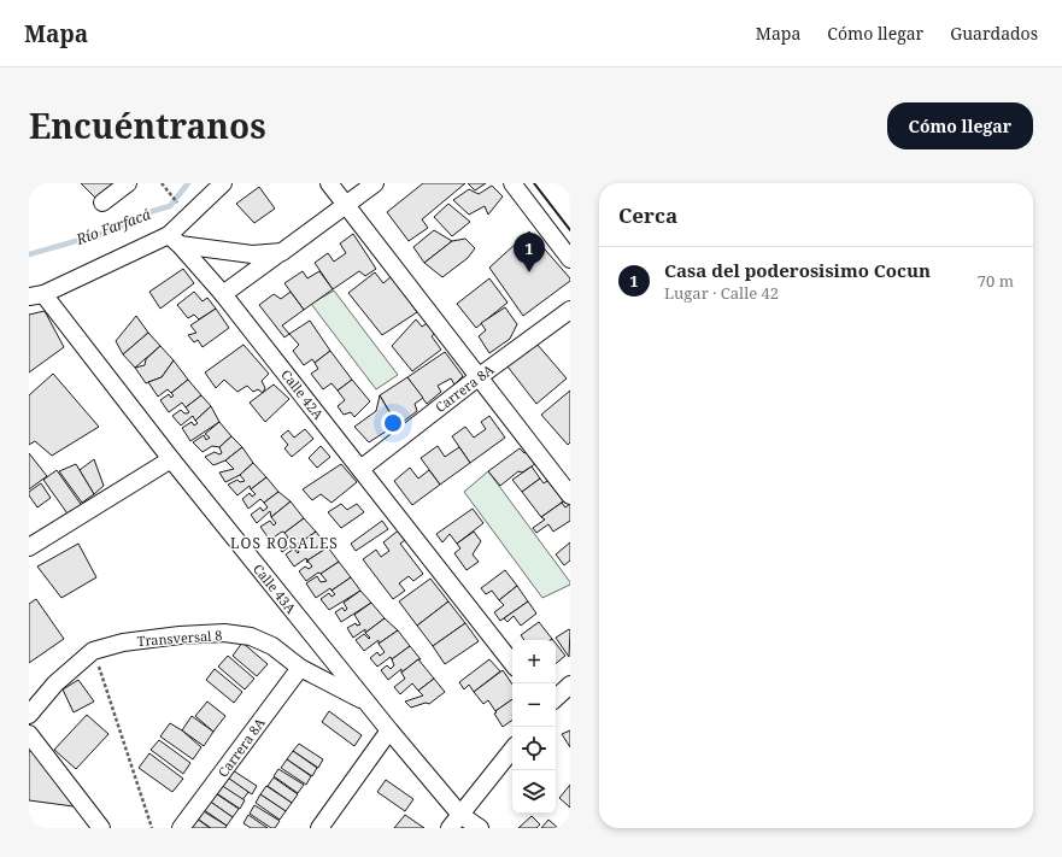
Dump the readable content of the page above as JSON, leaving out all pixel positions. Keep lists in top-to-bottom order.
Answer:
{
  "streets": {
    "street": [
      "Carrera 8A",
      "Calle 42A",
      "Calle 43A",
      "Transversal 8"
    ]
  },
  "crossings": [
    ["Carrera 8A", "Calle 42A"],
    ["Carrera 8A", "Transversal 8"],
    ["Calle 43A", "Transversal 8"]
  ],
  "districts": ["LOS ROSALES"],
  "water": ["Río Farfacá"],
  "page": {
    "header": "Mapa",
    "nav": ["Mapa", "Cómo llegar", "Guardados"],
    "title": "Encuéntranos",
    "buttons": "Cómo llegar",
    "heading": "Cerca",
    "pins": "1",
    "list": [
      {
        "mark": "1",
        "name": "Casa del poderosisimo Cocun",
        "note": "Lugar · Calle 42",
        "value": "70 m"
      }
    ],
    "map_buttons": ["+", "−"]
  }
}
